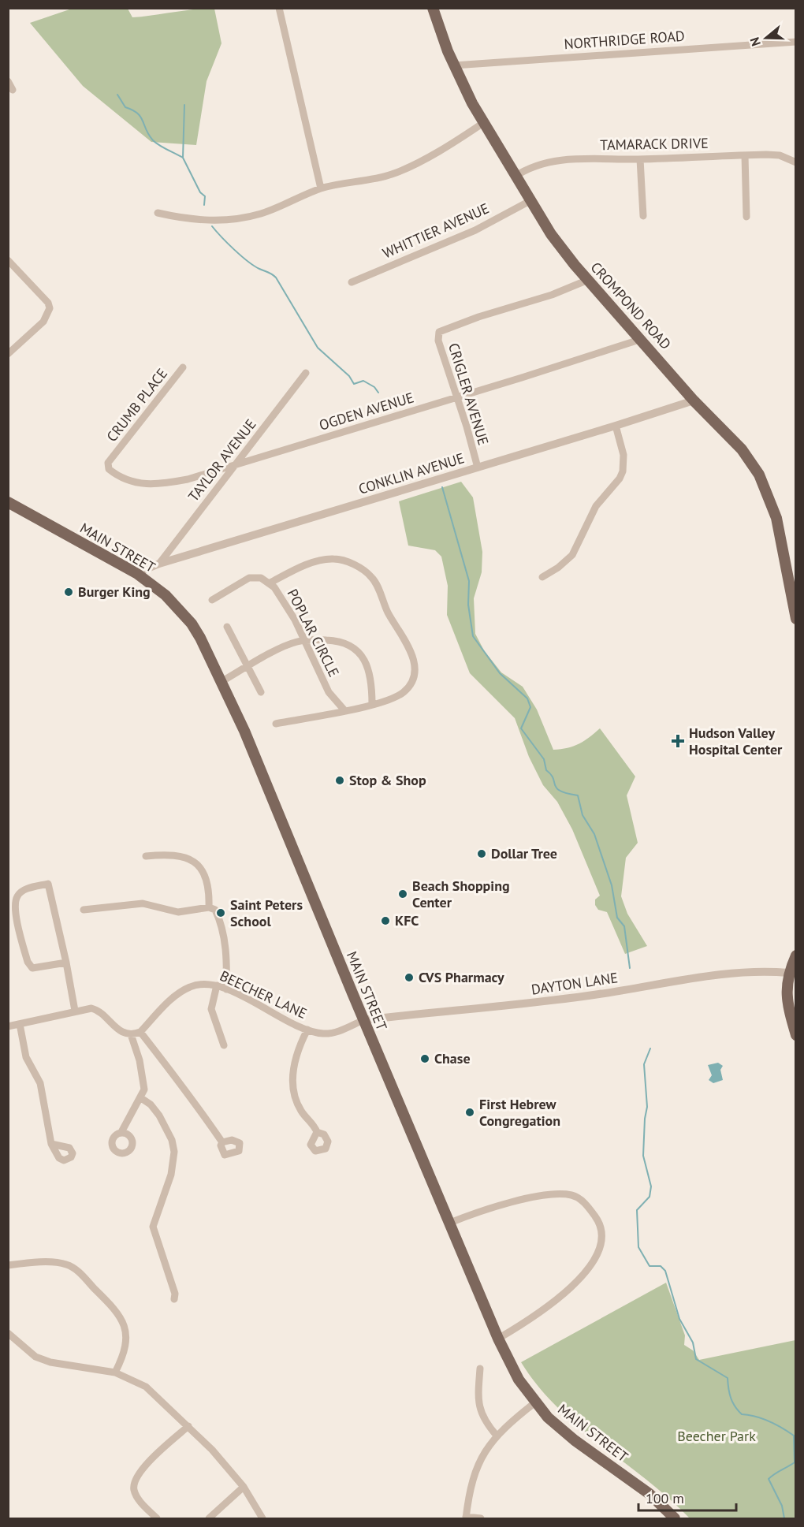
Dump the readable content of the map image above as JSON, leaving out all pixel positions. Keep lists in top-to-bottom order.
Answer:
{
  "streets": {
    "main road": ["CROMPOND ROAD", "MAIN STREET"],
    "street": [
      "NORTHRIDGE ROAD",
      "TAMARACK DRIVE",
      "WHITTIER AVENUE",
      "CRIGLER AVENUE",
      "CRUMB PLACE",
      "OGDEN AVENUE",
      "TAYLOR AVENUE",
      "CONKLIN AVENUE",
      "POPLAR CIRCLE",
      "DAYTON LANE",
      "BEECHER LANE"
    ]
  },
  "crossings": [
    ["NORTHRIDGE ROAD", "CROMPOND ROAD"],
    ["TAMARACK DRIVE", "CROMPOND ROAD"],
    ["WHITTIER AVENUE", "CROMPOND ROAD"],
    ["CROMPOND ROAD", "CRIGLER AVENUE"],
    ["CROMPOND ROAD", "OGDEN AVENUE"],
    ["CROMPOND ROAD", "CONKLIN AVENUE"],
    ["CRIGLER AVENUE", "OGDEN AVENUE"],
    ["CRIGLER AVENUE", "CONKLIN AVENUE"],
    ["CRUMB PLACE", "OGDEN AVENUE"],
    ["OGDEN AVENUE", "TAYLOR AVENUE"],
    ["TAYLOR AVENUE", "CONKLIN AVENUE"],
    ["CONKLIN AVENUE", "MAIN STREET"],
    ["MAIN STREET", "DAYTON LANE"],
    ["MAIN STREET", "BEECHER LANE"],
    ["DAYTON LANE", "BEECHER LANE"]
  ],
  "parks": ["Beecher Park"],
  "places": {
    "other": [
      "Burger King",
      "Stop & Shop",
      "Dollar Tree",
      "Beach Shopping Center",
      "Saint Peters School",
      "KFC",
      "CVS Pharmacy",
      "Chase",
      "First Hebrew Congregation"
    ],
    "health": ["Hudson Valley Hospital Center"]
  },
  "scale_bar": "100 m",
  "north": "left"
}
